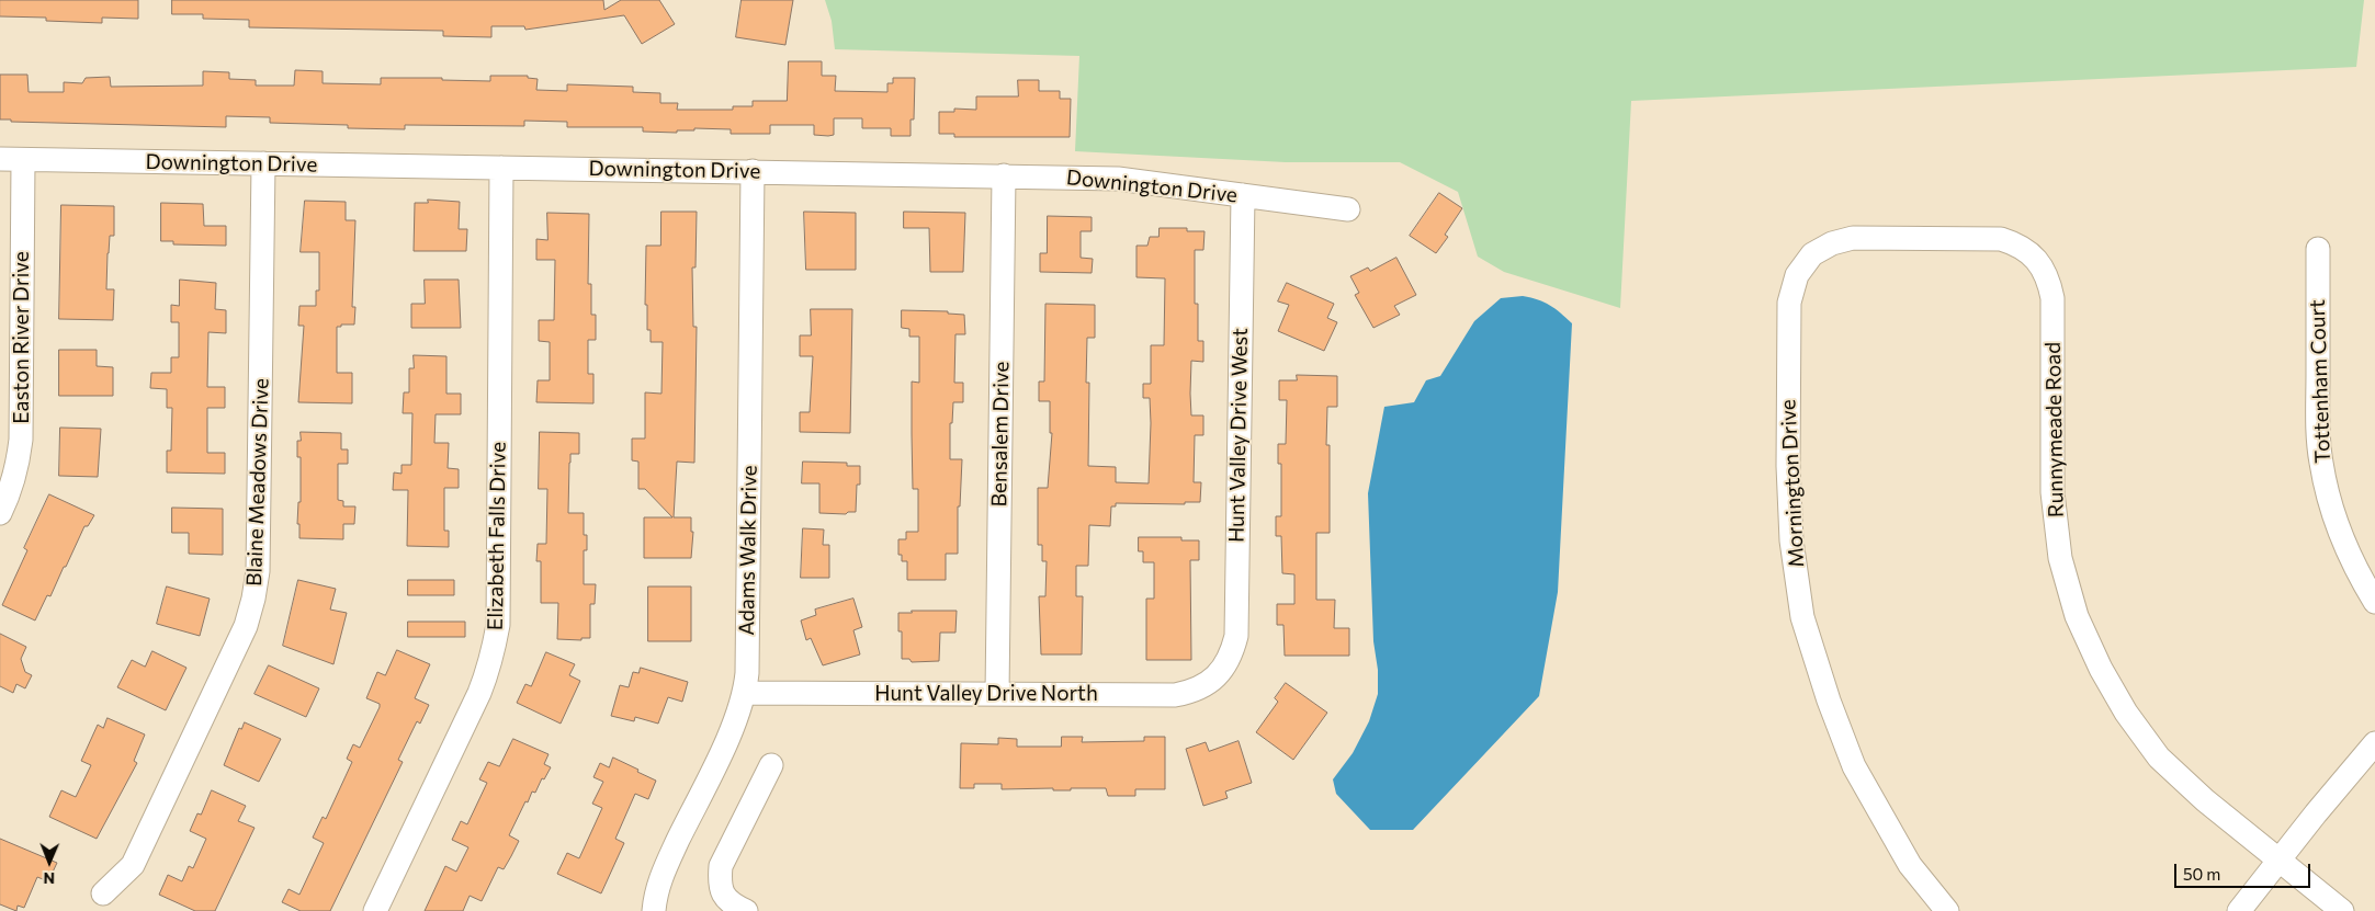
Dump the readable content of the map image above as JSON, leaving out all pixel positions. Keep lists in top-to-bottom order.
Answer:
{
  "streets": {
    "street": [
      "Downington Drive",
      "Easton River Drive",
      "Tottenham Court",
      "Runnymeade Road",
      "Bensalem Drive",
      "Hunt Valley Drive West",
      "Blaine Meadows Drive",
      "Mornington Drive",
      "Elizabeth Falls Drive",
      "Adams Walk Drive",
      "Hunt Valley Drive North"
    ]
  },
  "crossings": [
    ["Downington Drive", "Easton River Drive"],
    ["Downington Drive", "Bensalem Drive"],
    ["Downington Drive", "Hunt Valley Drive West"],
    ["Downington Drive", "Blaine Meadows Drive"],
    ["Downington Drive", "Elizabeth Falls Drive"],
    ["Downington Drive", "Adams Walk Drive"],
    ["Runnymeade Road", "Mornington Drive"],
    ["Bensalem Drive", "Hunt Valley Drive North"],
    ["Hunt Valley Drive West", "Hunt Valley Drive North"],
    ["Adams Walk Drive", "Hunt Valley Drive North"]
  ],
  "scale_bar": "50 m",
  "north": "bottom"
}
